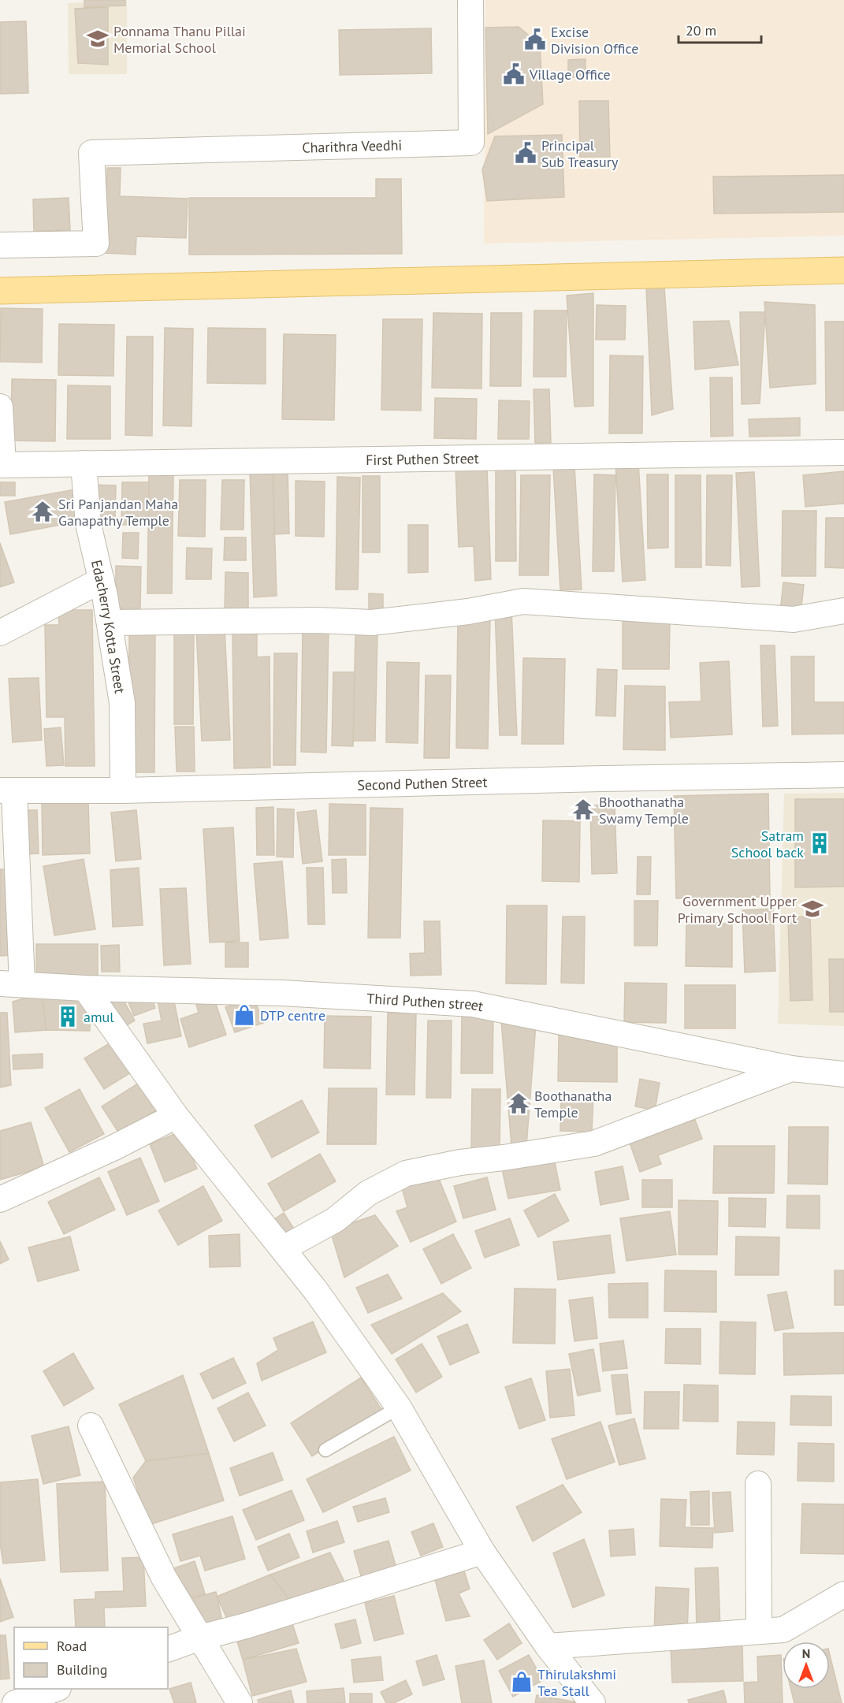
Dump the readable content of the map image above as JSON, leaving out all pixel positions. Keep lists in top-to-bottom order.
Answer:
{
  "streets": {
    "street": [
      "Charithra Veedhi",
      "First Puthen Street",
      "Edacherry Kotta Street",
      "Second Puthen Street",
      "Third Puthen street"
    ]
  },
  "crossings": [
    ["First Puthen Street", "Edacherry Kotta Street"],
    ["Edacherry Kotta Street", "Second Puthen Street"]
  ],
  "places": {
    "school or university": ["Ponnama Thanu Pillai Memorial School", "Government Upper Primary School Fort"],
    "public building": ["Excise Division Office", "Village Office", "Principal Sub Treasury"],
    "temple": ["Sri Panjandan Maha Ganapathy Temple", "Bhoothanatha Swamy Temple", "Boothanatha Temple"],
    "building": ["Satram School back", "amul"],
    "shop": ["DTP centre", "Thirulakshmi Tea Stall"]
  },
  "legend": ["Road", "Building"],
  "scale_bar": "20 m",
  "north": "top"
}
